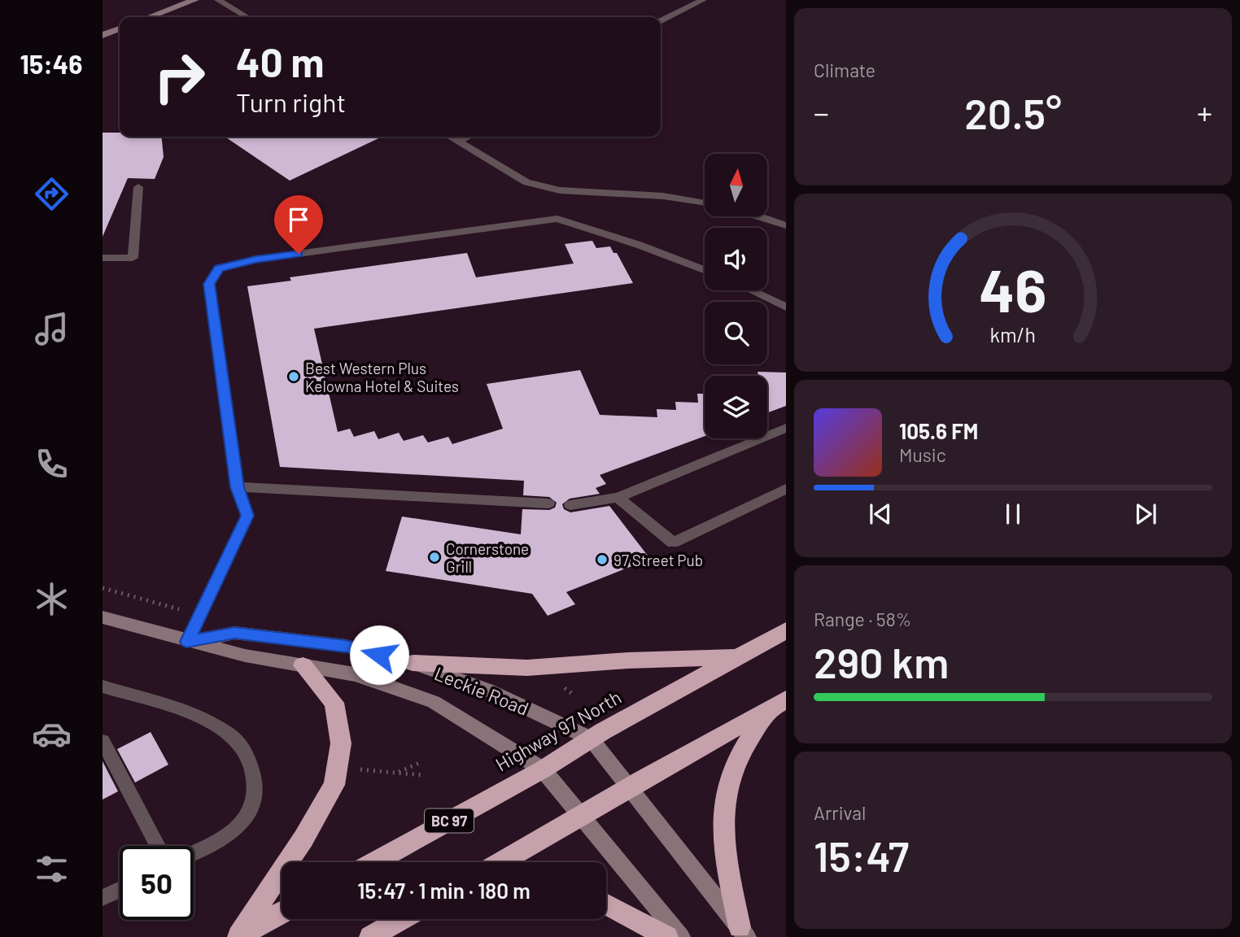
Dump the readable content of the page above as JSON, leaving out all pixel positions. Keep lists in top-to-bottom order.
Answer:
{
  "streets": {
    "highway": ["Highway 97 North", "BC 97"],
    "main road": ["Leckie Road"]
  },
  "crossings": [
    ["Leckie Road", "Highway 97 North"]
  ],
  "places": ["Best Western Plus Kelowna Hotel & Suites", "Cornerstone Grill", "97 Street Pub"],
  "north": "top",
  "page": {
    "tabs": "15:46",
    "tile": [
      "Climate",
      ["Range · 58%", "290 km"],
      ["Arrival", "15:47"]
    ],
    "turn": ["40 m", "Turn right"],
    "heat": ["−", "20.5°", "+"],
    "song": ["105.6 FM", "Music"],
    "limit": "50",
    "trip": "15:47 · 1 min · 180 m",
    "gauge": ["46", "km/h"]
  }
}
